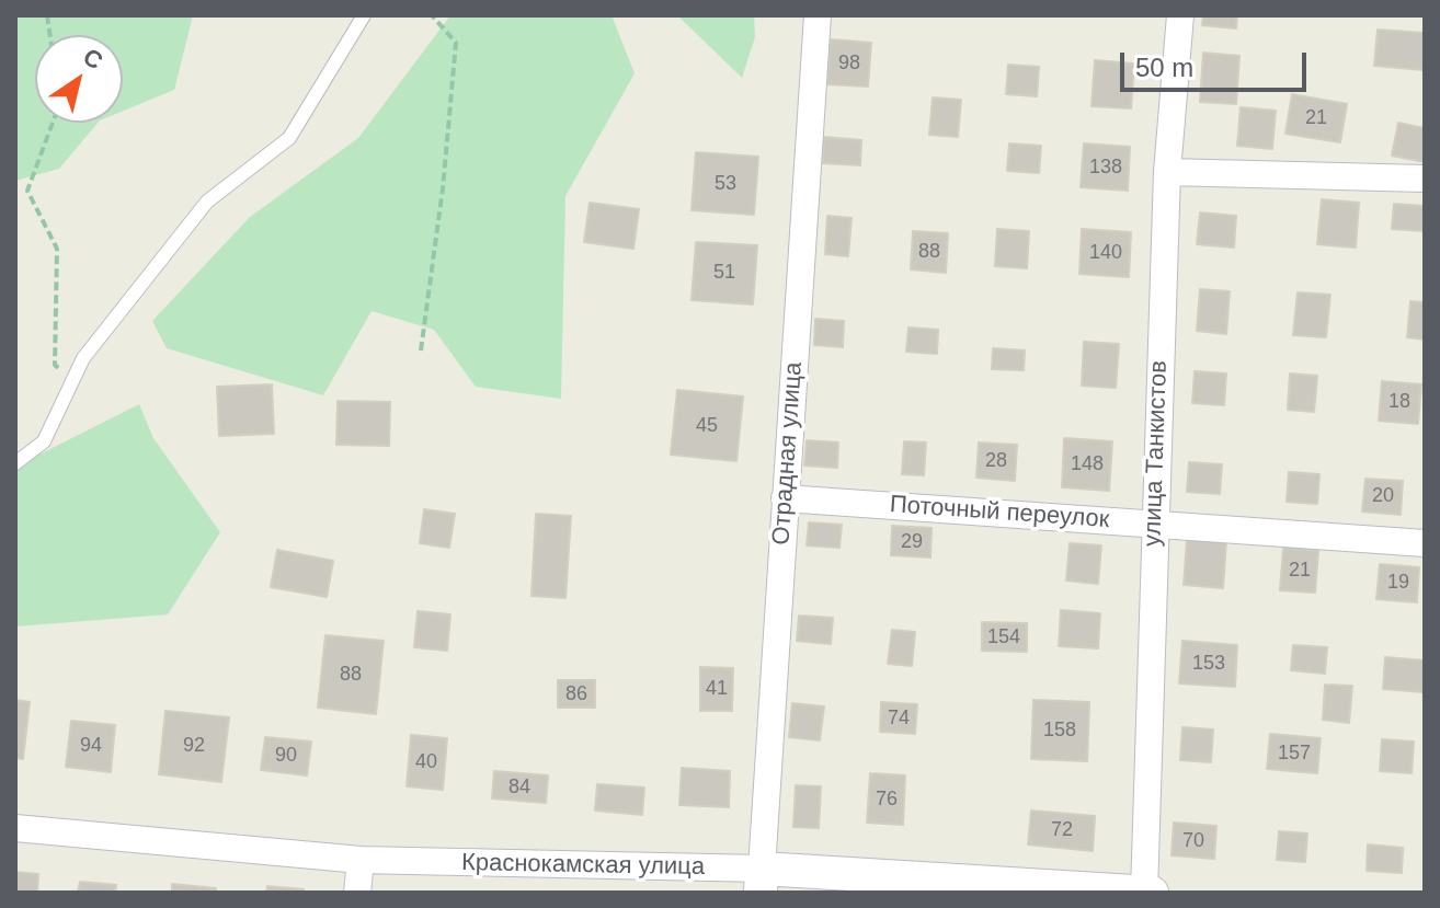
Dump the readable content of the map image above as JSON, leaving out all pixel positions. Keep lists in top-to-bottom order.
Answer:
{
  "streets": {
    "street": [
      "Отрадная улица",
      "улица Танкистов",
      "Поточный переулок",
      "Краснокамская улица"
    ]
  },
  "crossings": [
    ["Отрадная улица", "Поточный переулок"],
    ["Отрадная улица", "Краснокамская улица"],
    ["улица Танкистов", "Поточный переулок"],
    ["улица Танкистов", "Краснокамская улица"]
  ],
  "house_numbers": [
    "98",
    "21",
    "138",
    "53",
    "88",
    "140",
    "51",
    "18",
    "45",
    "28",
    "148",
    "20",
    "29",
    "21",
    "19",
    "154",
    "153",
    "88",
    "41",
    "86",
    "74",
    "158",
    "94",
    "92",
    "157",
    "90",
    "40",
    "84",
    "76",
    "72",
    "70"
  ],
  "scale_bar": "50 m",
  "north": "top right"
}
